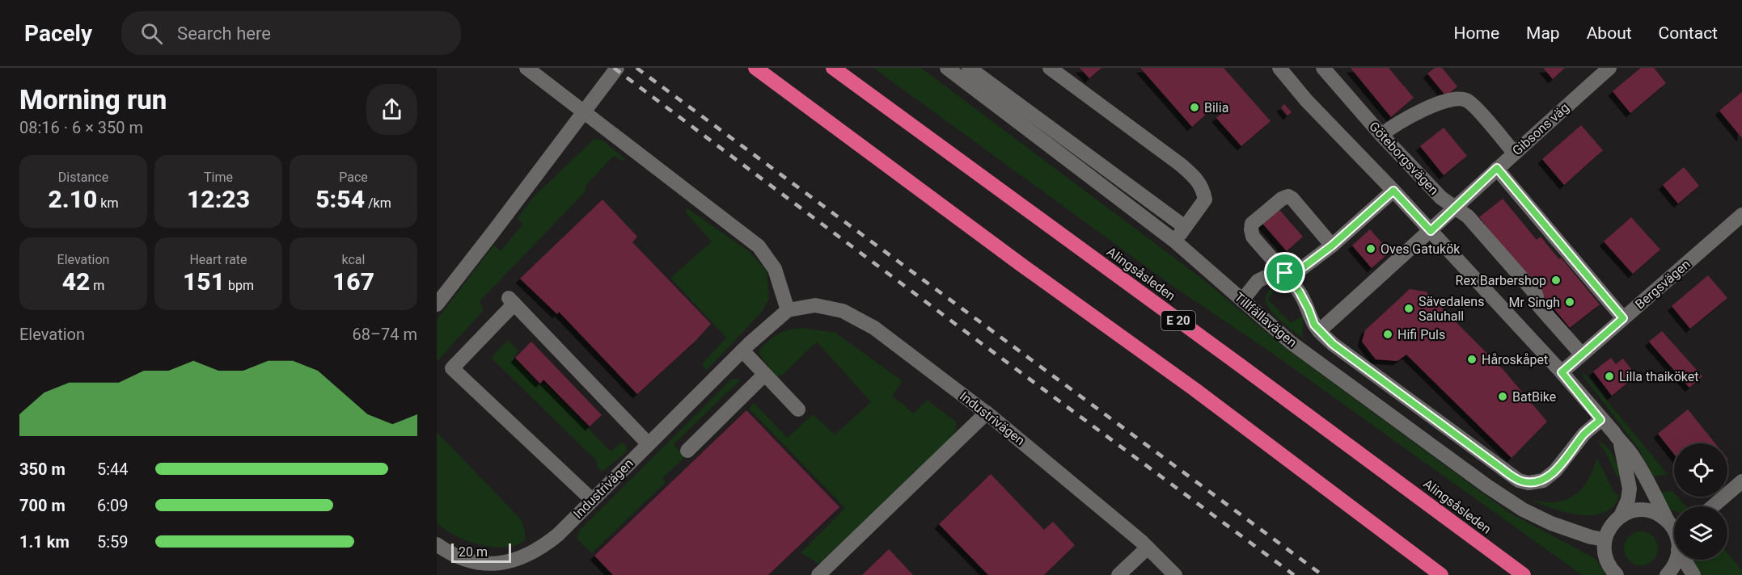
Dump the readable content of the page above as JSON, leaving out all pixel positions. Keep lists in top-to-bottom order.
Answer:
{
  "streets": {
    "highway": ["Alingsåsleden", "E 20"],
    "street": [
      "Gibsons väg",
      "Göteborgsvägen",
      "Bergsvägen",
      "Tillfällavägen",
      "Industrivägen"
    ]
  },
  "crossings": [
    ["Gibsons väg", "Göteborgsvägen"],
    ["Göteborgsvägen", "Bergsvägen"]
  ],
  "places": [
    "Bilia",
    "Oves Gatukök",
    "Rex Barbershop",
    "Mr Singh",
    "Sävedalens Saluhall",
    "Hifi Puls",
    "Håroskåpet",
    "Lilla thaiköket",
    "BatBike"
  ],
  "scale_bar": "20 m",
  "page": {
    "header": "Pacely",
    "search": "Search here",
    "nav": [
      "Home",
      "Map",
      "About",
      "Contact"
    ],
    "heading": ["Morning run", "08:16 · 6 × 350 m"],
    "stats": [
      ["Distance", "2.10 km"],
      ["Time", "12:23"],
      ["Pace", "5:54 /km"],
      ["Elevation", "42 m"],
      ["Heart rate", "151 bpm"],
      ["kcal", "167"]
    ],
    "chart": ["Elevation", "68–74 m"],
    "list": [
      {
        "name": "350 m",
        "note": "5:44"
      },
      {
        "name": "700 m",
        "note": "6:09"
      },
      {
        "name": "1.1 km",
        "note": "5:59"
      }
    ],
    "scale": "20 m"
  }
}
